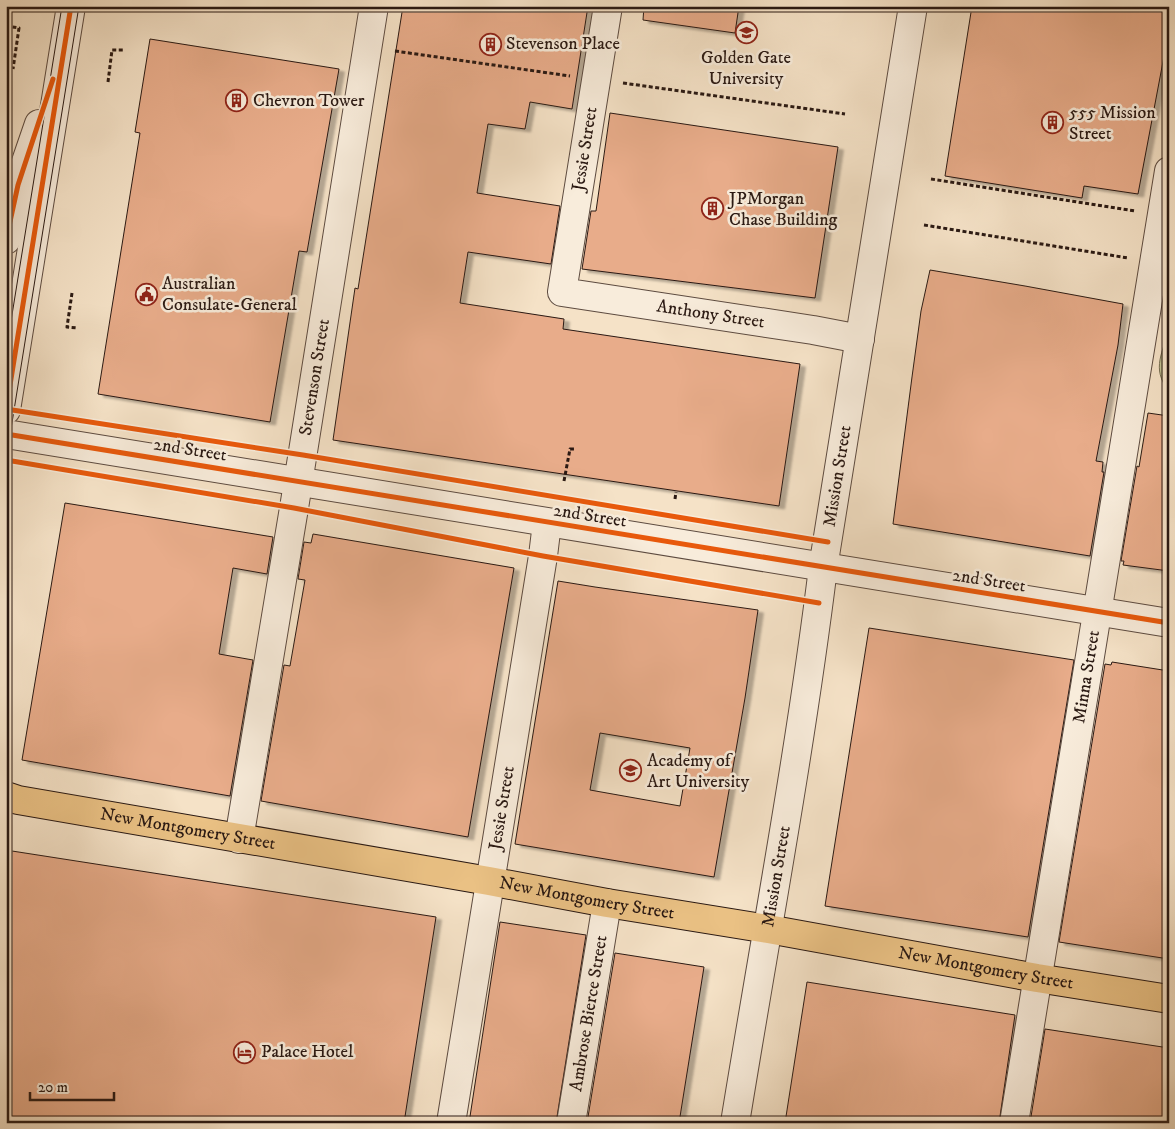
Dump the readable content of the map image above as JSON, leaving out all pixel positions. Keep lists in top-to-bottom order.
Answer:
{
  "streets": {
    "main road": ["New Montgomery Street"],
    "street": [
      "Jessie Street",
      "Anthony Street",
      "Stevenson Street",
      "2nd Street",
      "Mission Street",
      "Minna Street",
      "Ambrose Bierce Street"
    ]
  },
  "crossings": [
    ["Jessie Street", "Anthony Street"],
    ["Jessie Street", "2nd Street"],
    ["Jessie Street", "New Montgomery Street"],
    ["Anthony Street", "Mission Street"],
    ["Stevenson Street", "2nd Street"],
    ["Stevenson Street", "New Montgomery Street"],
    ["2nd Street", "Mission Street"],
    ["2nd Street", "Minna Street"],
    ["Mission Street", "New Montgomery Street"],
    ["Minna Street", "New Montgomery Street"],
    ["New Montgomery Street", "Ambrose Bierce Street"]
  ],
  "places": {
    "school or university": ["Golden Gate University", "Academy of Art University"],
    "building": [
      "Stevenson Place",
      "Chevron Tower",
      "555 Mission Street",
      "JPMorgan Chase Building"
    ],
    "public building": ["Australian Consulate-General"],
    "hotel": ["Palace Hotel"]
  },
  "scale_bar": "20 m"
}
